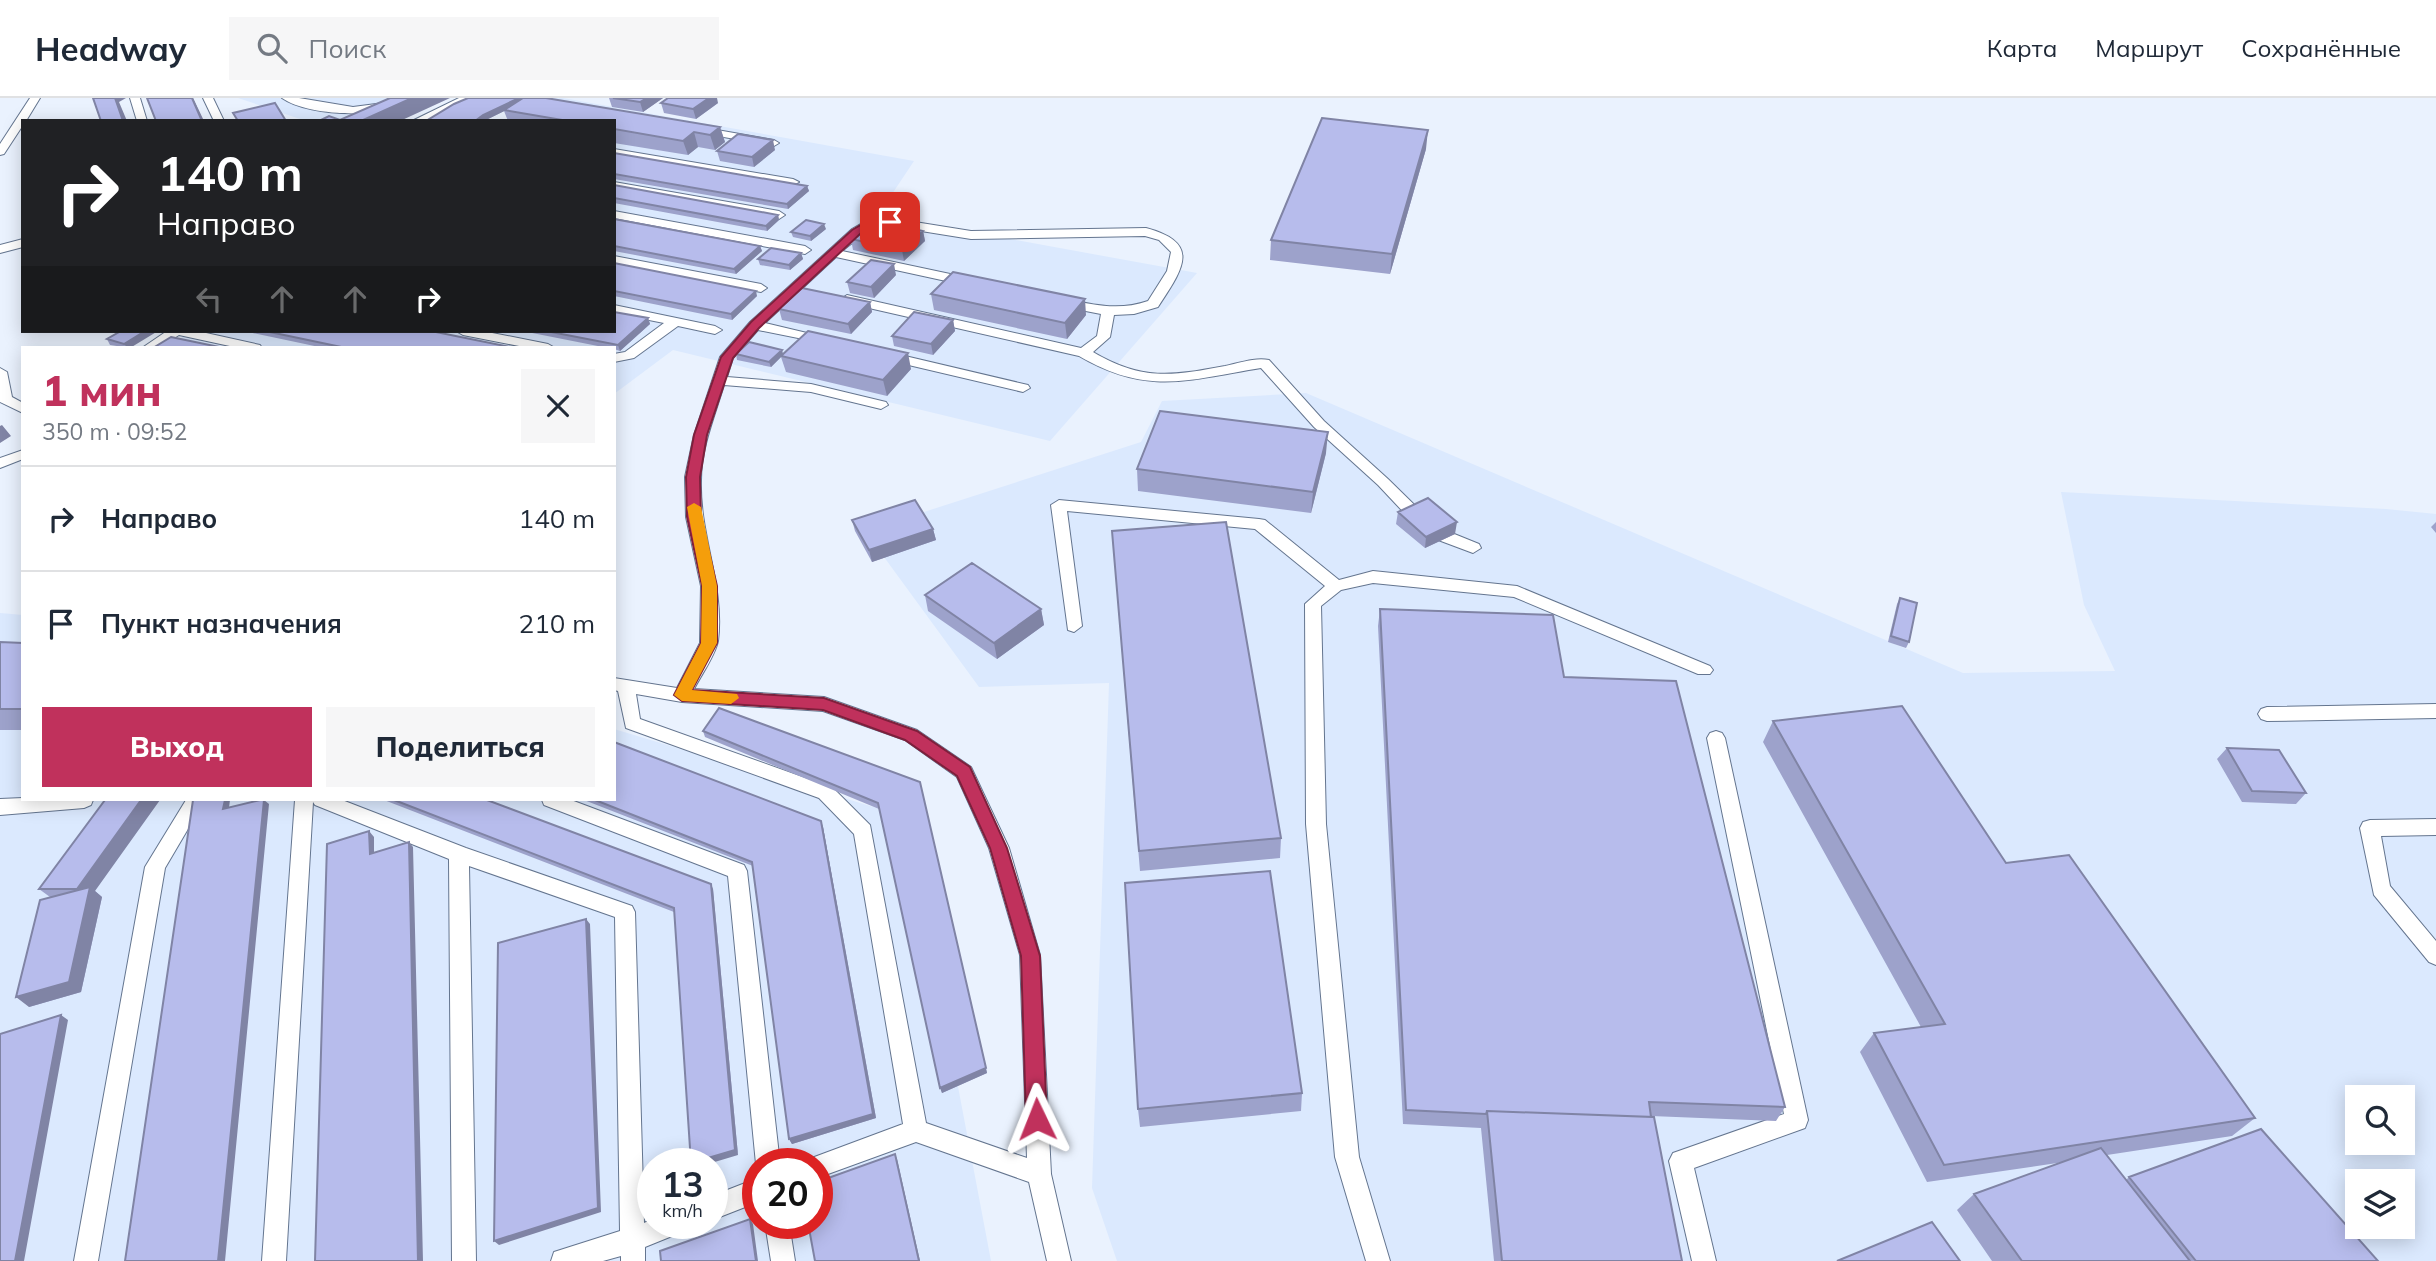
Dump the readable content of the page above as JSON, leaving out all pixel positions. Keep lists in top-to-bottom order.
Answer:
{
  "page": {
    "header": "Headway",
    "search": "Поиск",
    "nav": ["Карта", "Маршрут", "Сохранённые"],
    "turn": ["140 m", "Направо"],
    "heading": ["1 мин", "350 m · 09:52"],
    "list": [
      {
        "name": "Направо",
        "value": "140 m"
      },
      {
        "name": "Пункт назначения",
        "value": "210 m"
      }
    ],
    "buttons": ["Выход", "Поделиться"],
    "speed": "13 km/h",
    "limit": "20"
  }
}
